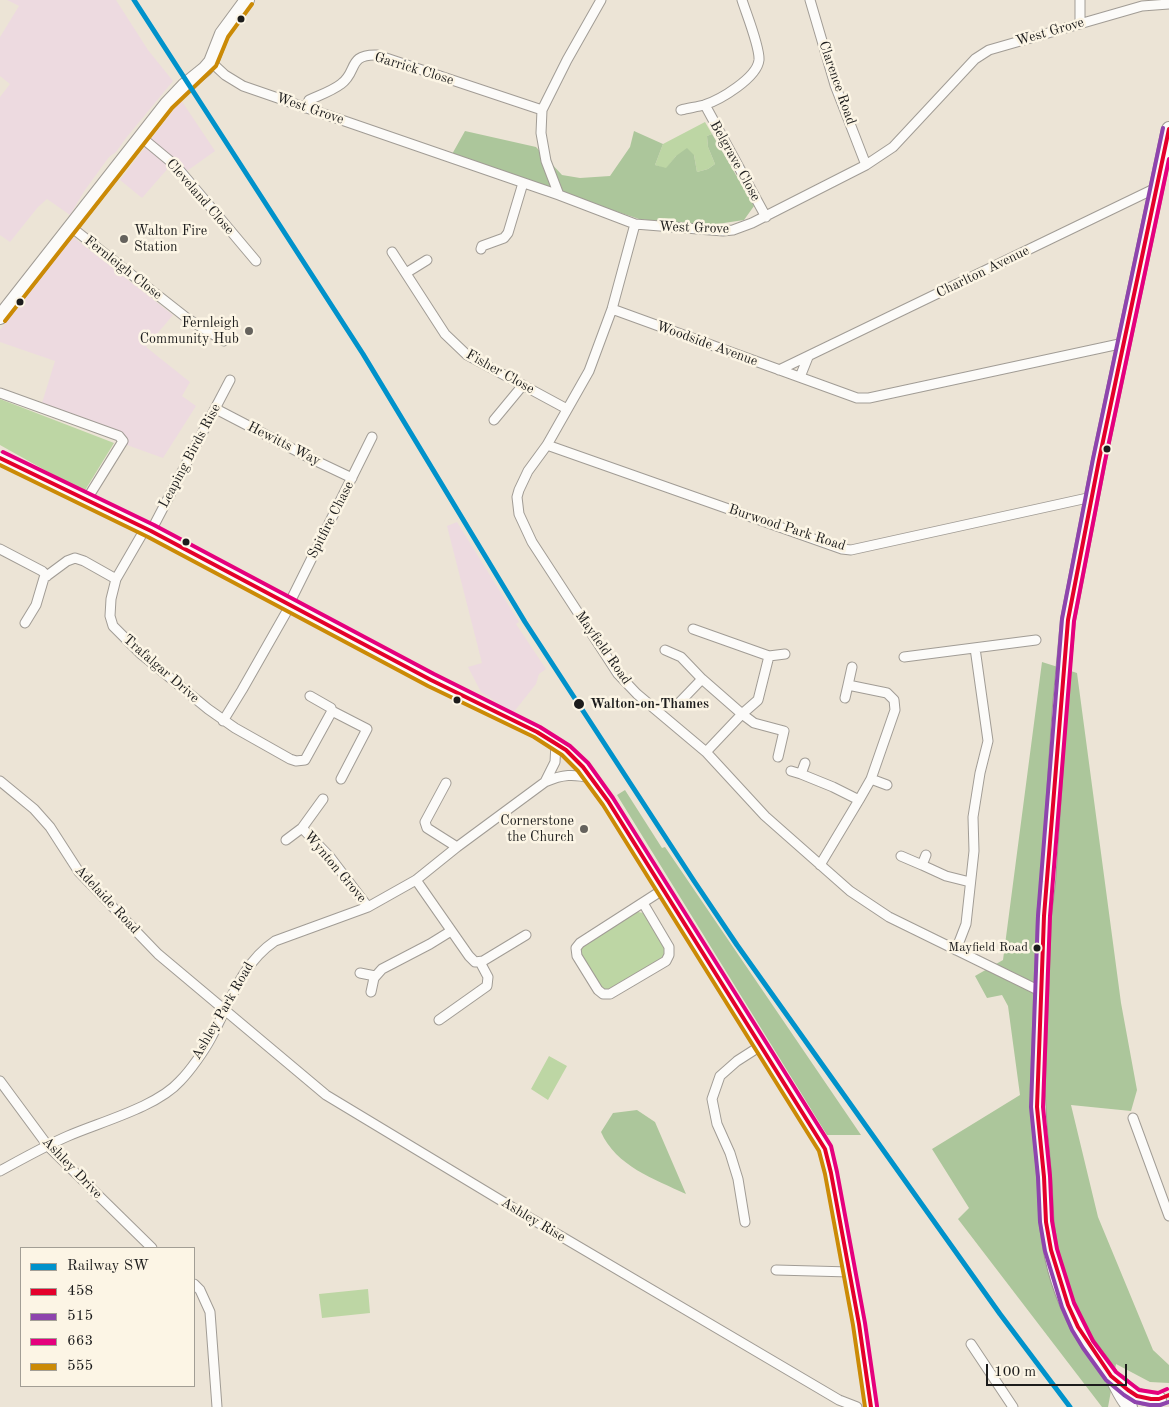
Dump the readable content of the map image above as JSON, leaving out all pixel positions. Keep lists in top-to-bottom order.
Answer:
{
  "streets": {
    "street": [
      "West Grove",
      "Garrick Close",
      "Clarence Road",
      "Belgrave Close",
      "Cleveland Close",
      "Fernleigh Close",
      "Charlton Avenue",
      "Woodside Avenue",
      "Fisher Close",
      "Hewitts Way",
      "Leaping Birds Rise",
      "Spitfire Chase",
      "Burwood Park Road",
      "Mayfield Road",
      "Trafalgar Drive",
      "Wynton Grove",
      "Adelaide Road",
      "Ashley Park Road",
      "Ashley Drive",
      "Ashley Rise"
    ]
  },
  "crossings": [
    ["West Grove", "Garrick Close"],
    ["West Grove", "Clarence Road"],
    ["West Grove", "Belgrave Close"],
    ["West Grove", "Mayfield Road"],
    ["Charlton Avenue", "Woodside Avenue"],
    ["Woodside Avenue", "Mayfield Road"],
    ["Fisher Close", "Mayfield Road"],
    ["Hewitts Way", "Leaping Birds Rise"],
    ["Hewitts Way", "Spitfire Chase"],
    ["Leaping Birds Rise", "Trafalgar Drive"],
    ["Spitfire Chase", "Trafalgar Drive"],
    ["Burwood Park Road", "Mayfield Road"],
    ["Wynton Grove", "Ashley Park Road"],
    ["Adelaide Road", "Ashley Park Road"],
    ["Adelaide Road", "Ashley Rise"],
    ["Ashley Park Road", "Ashley Drive"],
    ["Ashley Park Road", "Ashley Rise"]
  ],
  "places": [
    "Walton Fire Station",
    "Fernleigh Community Hub",
    "Walton-on-Thames",
    "Cornerstone the Church",
    "Mayfield Road"
  ],
  "lines": [
    "rail line SW",
    "transit line 555",
    "transit line 515",
    "transit line 458",
    "transit line 663"
  ],
  "legend": [
    "Railway SW",
    "458",
    "515",
    "663",
    "555"
  ],
  "scale_bar": "100 m"
}
